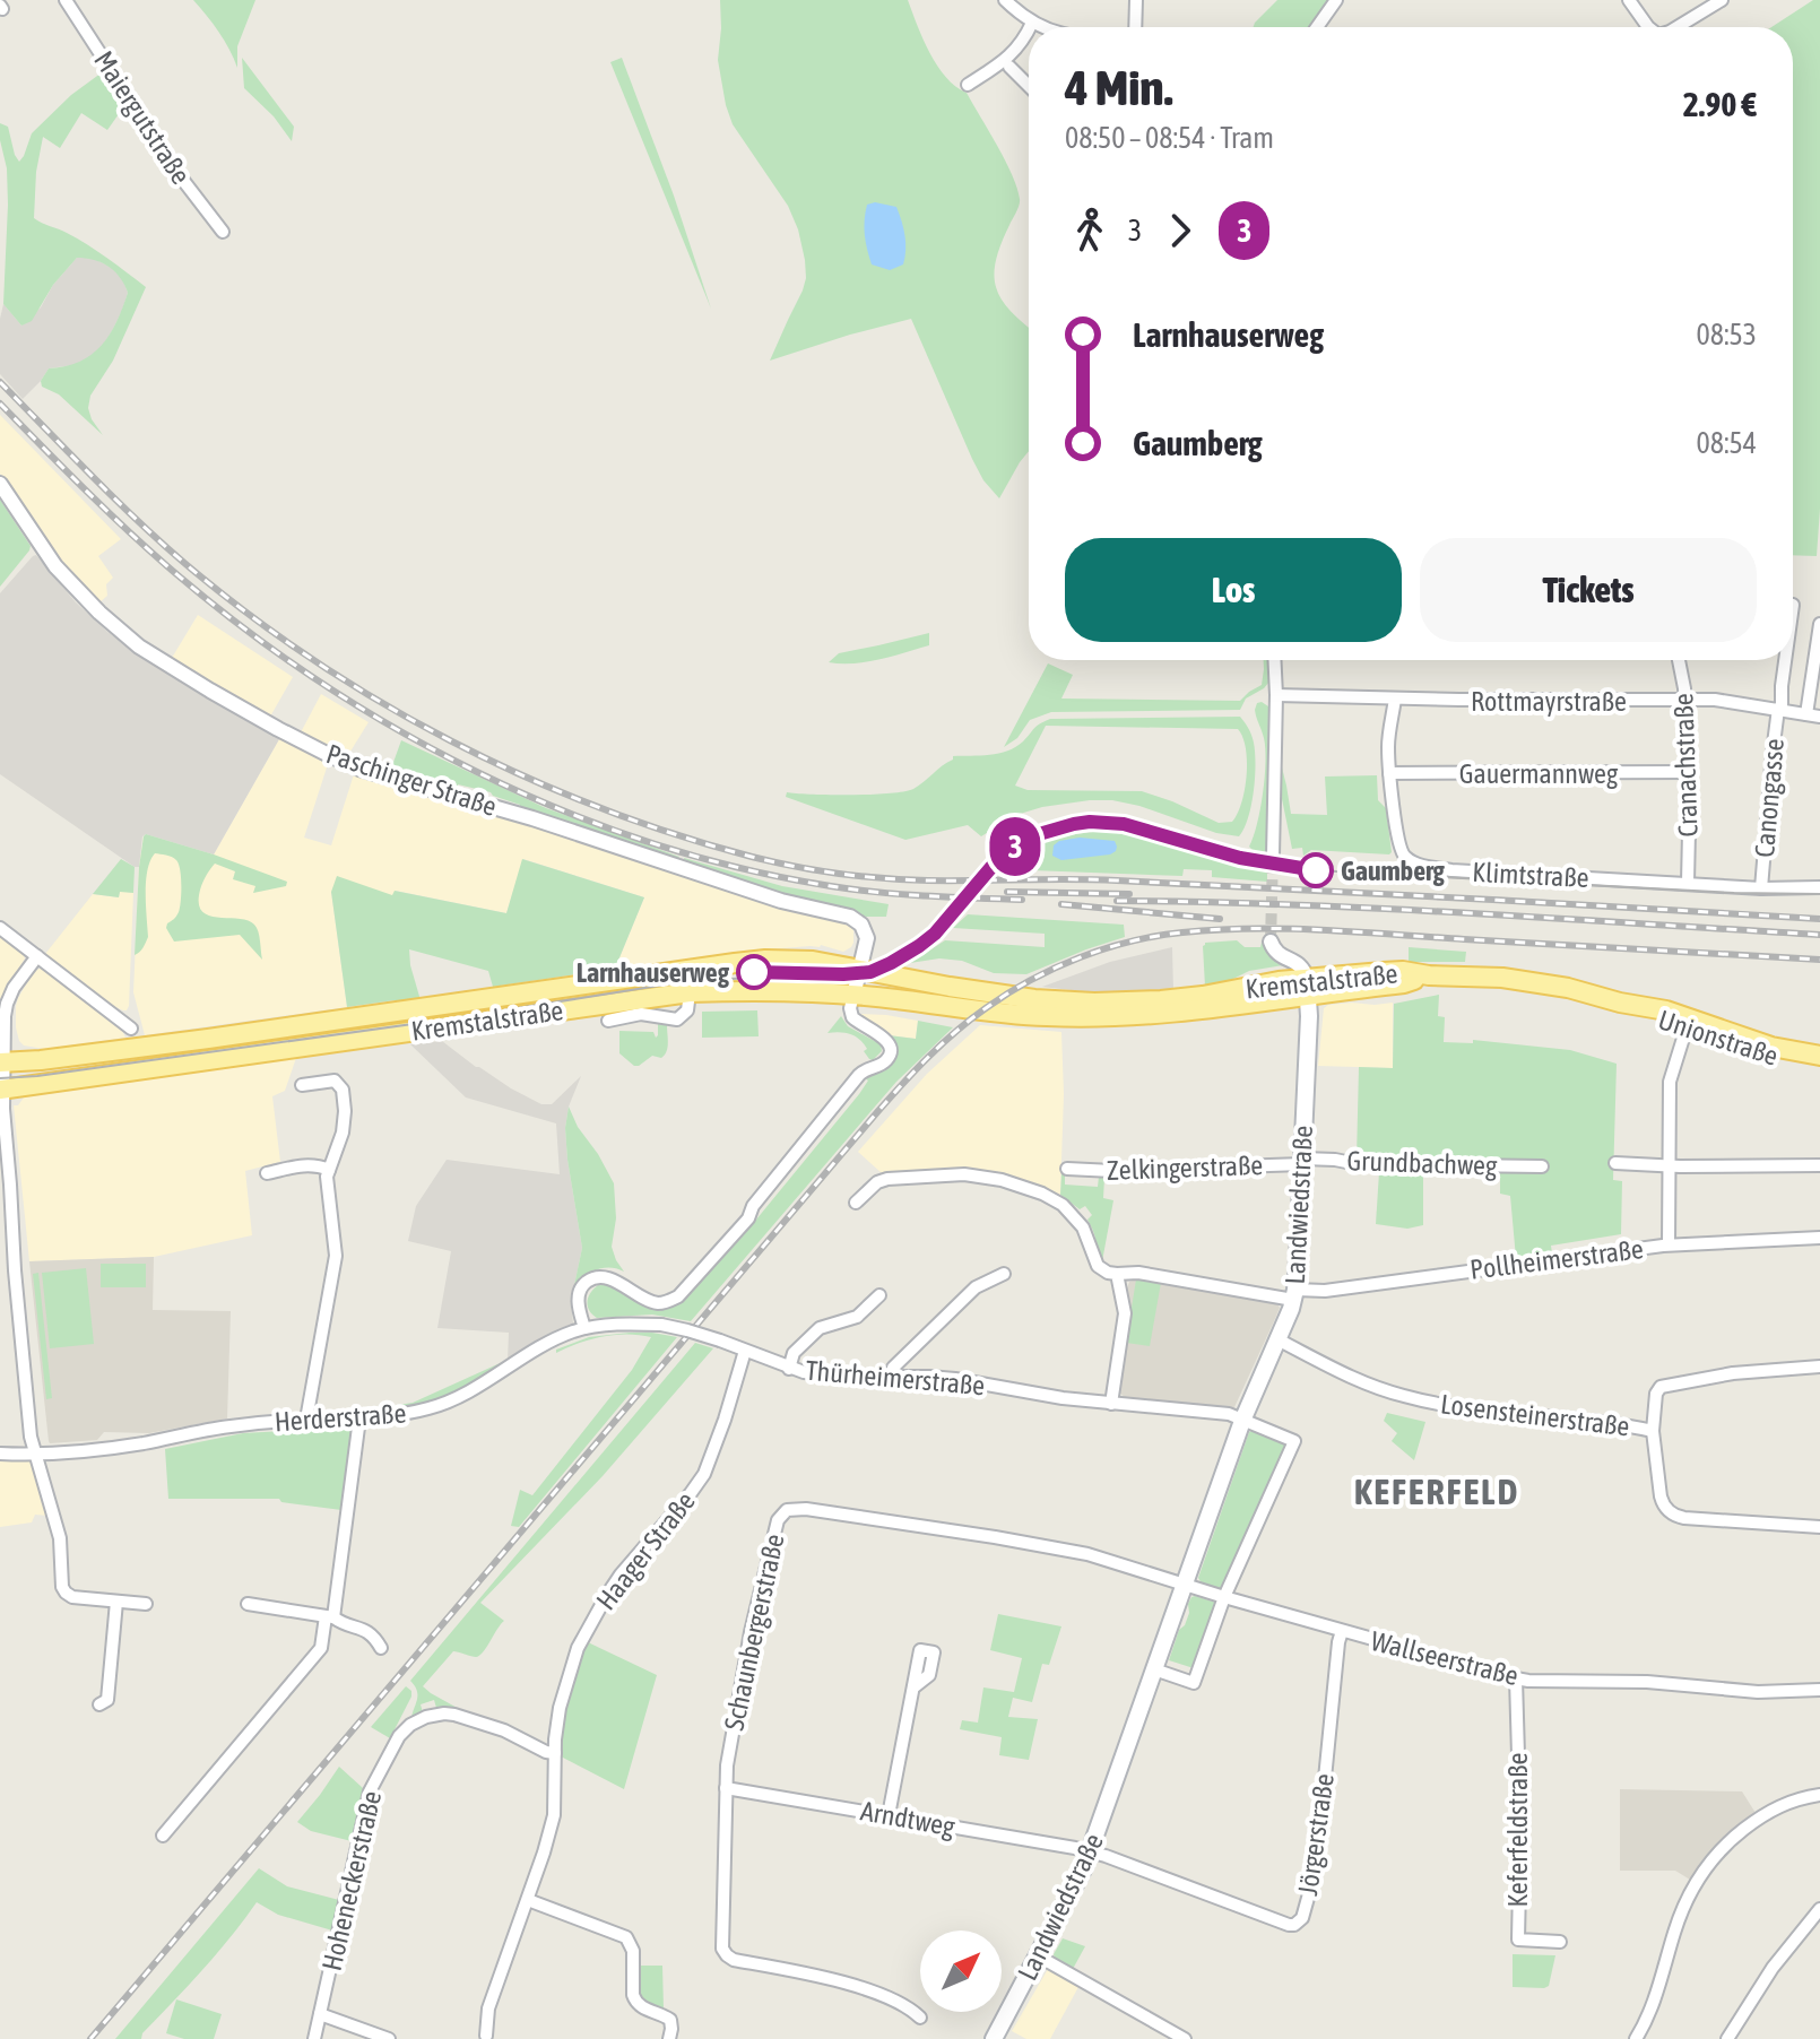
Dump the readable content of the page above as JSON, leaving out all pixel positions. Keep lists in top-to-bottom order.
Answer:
{
  "streets": {
    "main road": ["Kremstalstraße", "Unionstraße", "Landwiedstraße"],
    "street": [
      "Maiergutstraße",
      "Rottmayrstraße",
      "Cranachstraße",
      "Gauermannweg",
      "Paschinger Straße",
      "Canongasse",
      "Klimtstraße",
      "Grundbachweg",
      "Zelkingerstraße",
      "Pollheimerstraße",
      "Thürheimerstraße",
      "Losensteinerstraße",
      "Herderstraße",
      "Haager Straße",
      "Schaunbergerstraße",
      "Wallseerstraße",
      "Arndtweg",
      "Keferfeldstraße",
      "Jörgerstraße",
      "Hoheneckerstraße"
    ]
  },
  "crossings": [
    ["Rottmayrstraße", "Cranachstraße"],
    ["Rottmayrstraße", "Canongasse"],
    ["Rottmayrstraße", "Klimtstraße"],
    ["Cranachstraße", "Gauermannweg"],
    ["Cranachstraße", "Klimtstraße"],
    ["Gauermannweg", "Klimtstraße"],
    ["Paschinger Straße", "Kremstalstraße"],
    ["Canongasse", "Klimtstraße"],
    ["Kremstalstraße", "Unionstraße"],
    ["Kremstalstraße", "Landwiedstraße"],
    ["Grundbachweg", "Zelkingerstraße"],
    ["Grundbachweg", "Landwiedstraße"],
    ["Zelkingerstraße", "Landwiedstraße"],
    ["Landwiedstraße", "Pollheimerstraße"],
    ["Landwiedstraße", "Thürheimerstraße"],
    ["Landwiedstraße", "Losensteinerstraße"],
    ["Landwiedstraße", "Schaunbergerstraße"],
    ["Landwiedstraße", "Wallseerstraße"],
    ["Landwiedstraße", "Arndtweg"],
    ["Landwiedstraße", "Jörgerstraße"],
    ["Thürheimerstraße", "Herderstraße"],
    ["Thürheimerstraße", "Haager Straße"],
    ["Haager Straße", "Hoheneckerstraße"],
    ["Schaunbergerstraße", "Wallseerstraße"],
    ["Schaunbergerstraße", "Arndtweg"],
    ["Wallseerstraße", "Keferfeldstraße"],
    ["Wallseerstraße", "Jörgerstraße"],
    ["Arndtweg", "Jörgerstraße"]
  ],
  "districts": ["KEFERFELD"],
  "places": ["Gaumberg", "Larnhauserweg"],
  "lines": ["tram line 3"],
  "north": "top right",
  "page": {
    "on_map": "3",
    "heading": ["4 Min.", "08:50 – 08:54 · Tram", "2.90 €"],
    "legs": ["3", "3"],
    "list": [
      {
        "name": "Larnhauserweg",
        "value": "08:53"
      },
      {
        "name": "Gaumberg",
        "value": "08:54"
      }
    ],
    "buttons": ["Los", "Tickets"]
  }
}
